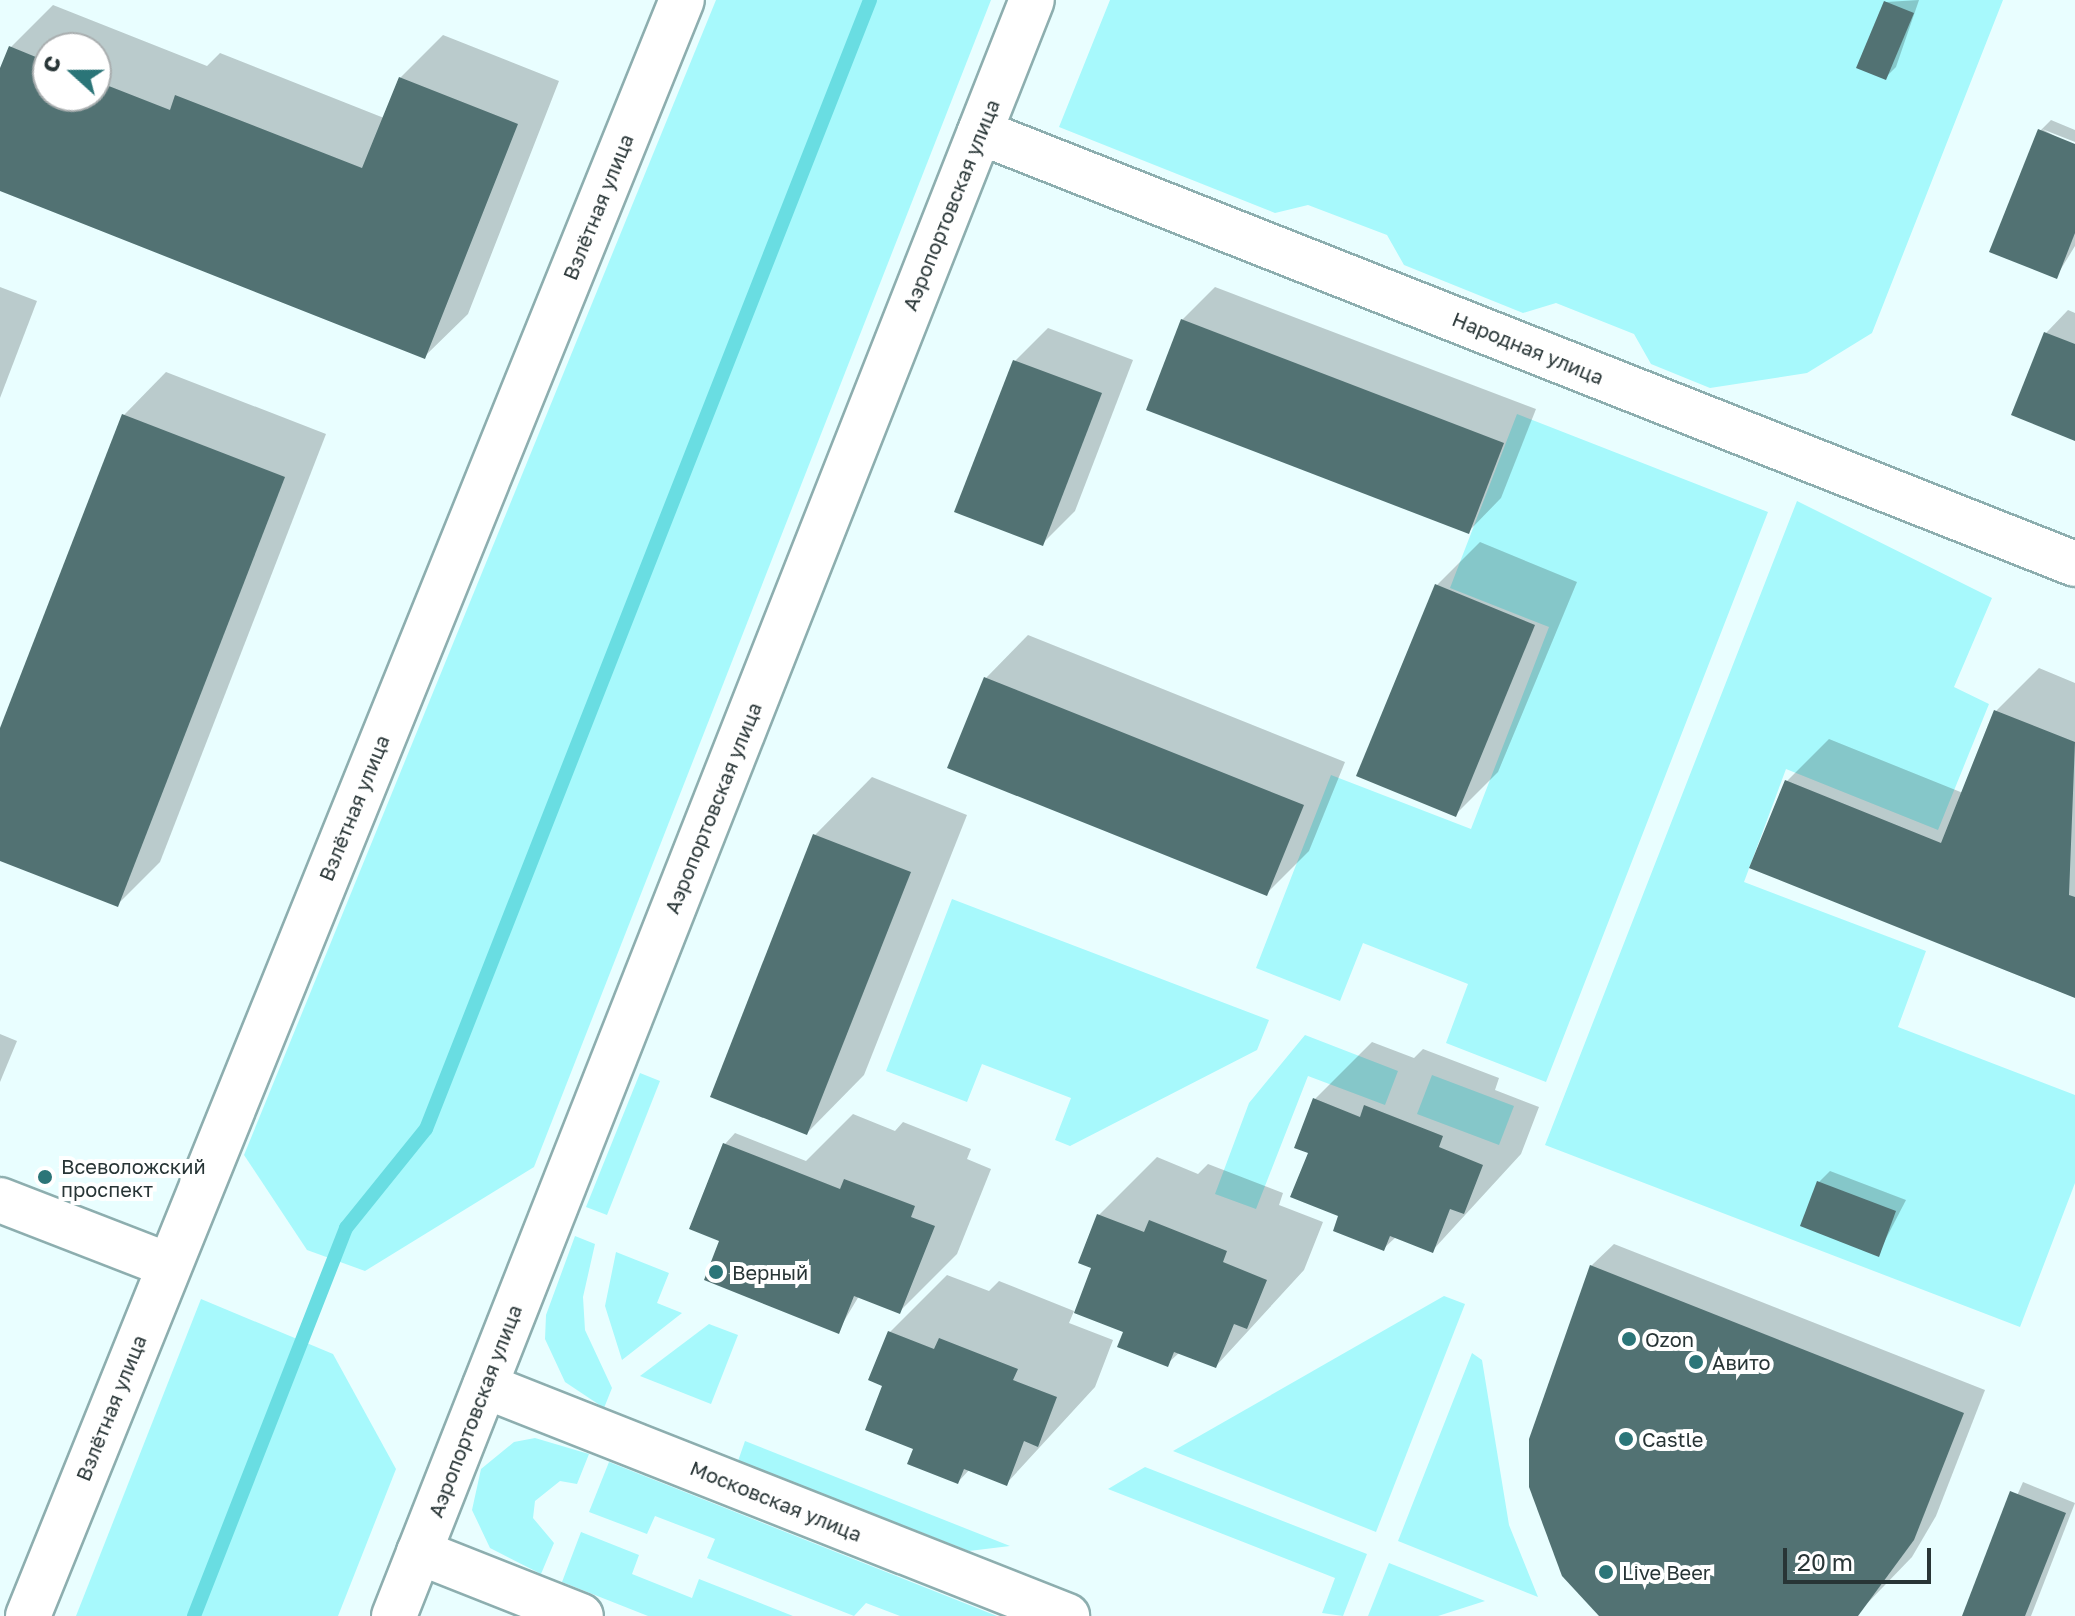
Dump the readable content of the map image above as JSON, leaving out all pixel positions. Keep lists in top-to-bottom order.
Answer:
{
  "streets": {
    "street": [
      "Аэропортовская улица",
      "Взлётная улица",
      "Народная улица",
      "Московская улица"
    ]
  },
  "crossings": [
    ["Аэропортовская улица", "Народная улица"],
    ["Аэропортовская улица", "Московская улица"]
  ],
  "places": [
    "Всеволожский проспект",
    "Верный",
    "Ozon",
    "Авито",
    "Castle",
    "Live Beer"
  ],
  "scale_bar": "20 m",
  "north": "left"
}
